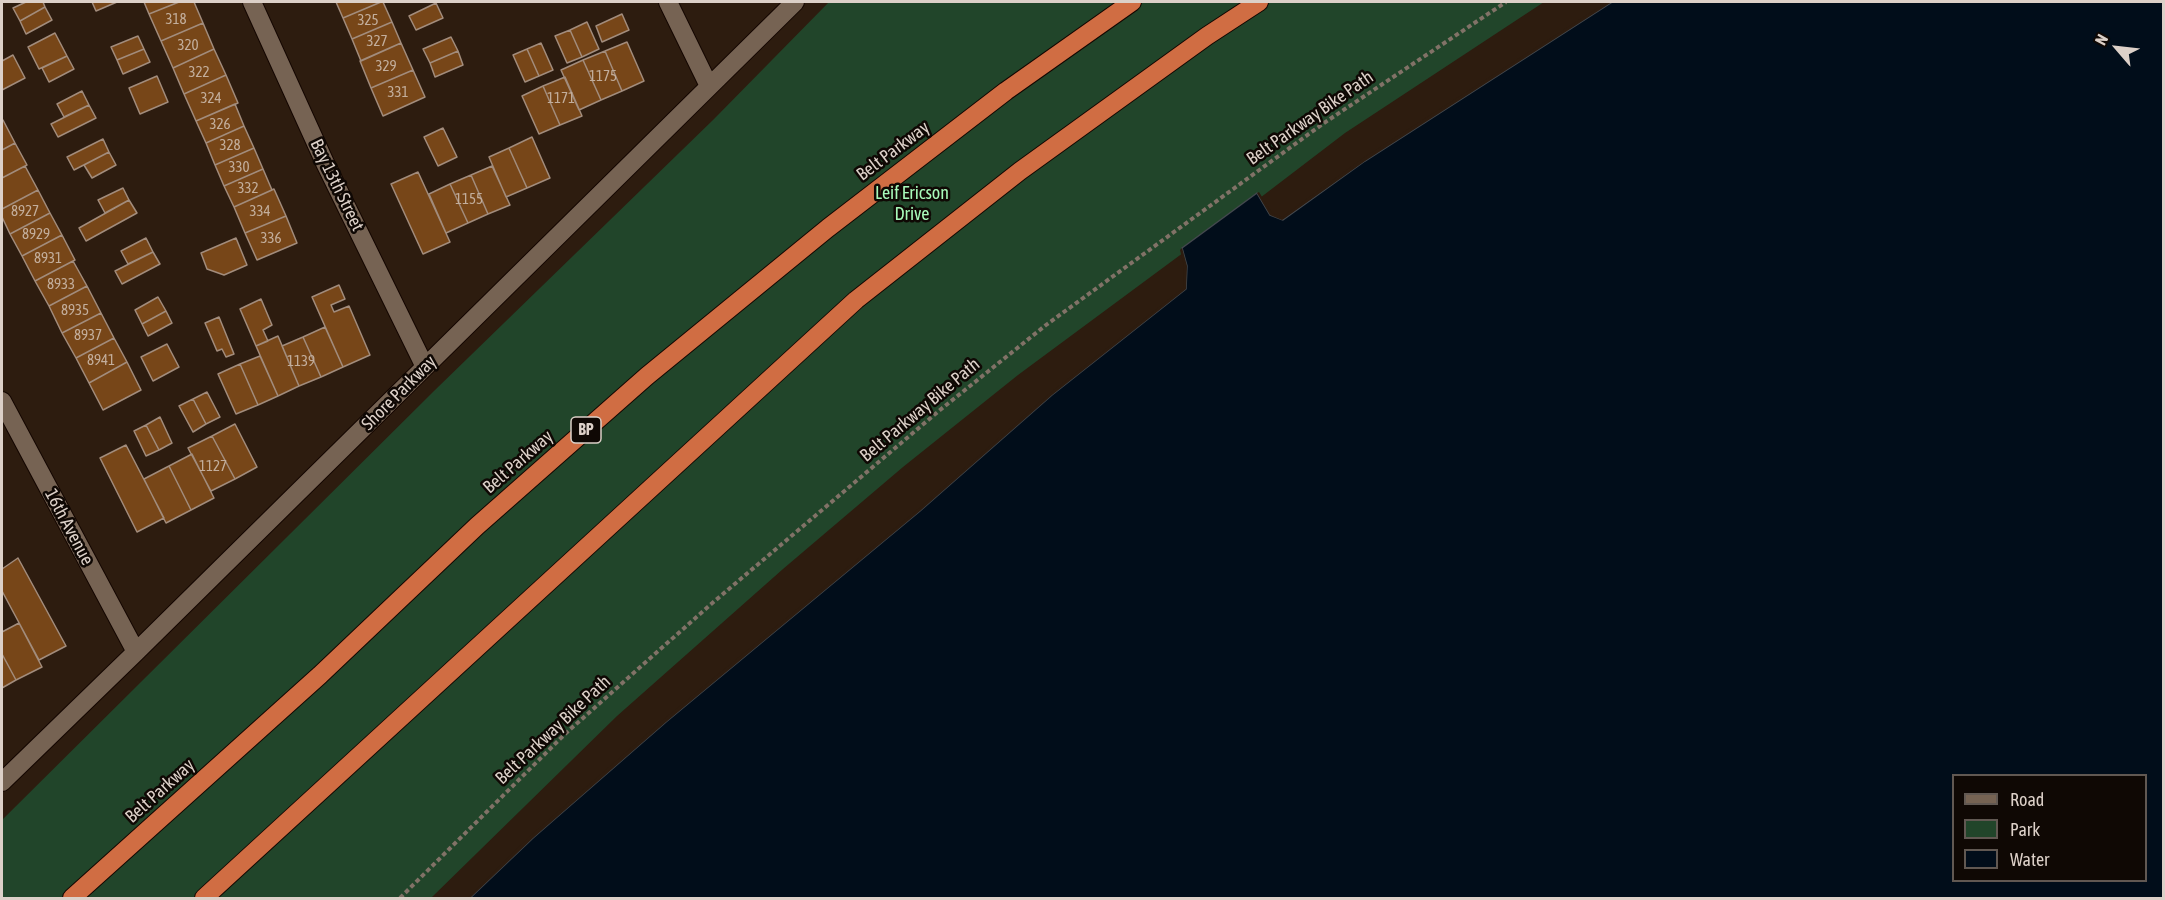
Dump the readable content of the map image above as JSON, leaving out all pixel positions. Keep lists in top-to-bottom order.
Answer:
{
  "streets": {
    "highway": ["Belt Parkway", "BP"],
    "street": ["Bay 13th Street", "Shore Parkway", "16th Avenue"],
    "path": ["Belt Parkway Bike Path"]
  },
  "crossings": [
    ["Bay 13th Street", "Shore Parkway"],
    ["Shore Parkway", "16th Avenue"]
  ],
  "parks": ["Leif Ericson Drive"],
  "house_numbers": [
    "318",
    "325",
    "327",
    "320",
    "329",
    "322",
    "1175",
    "331",
    "324",
    "1171",
    "326",
    "328",
    "330",
    "332",
    "1155",
    "8927",
    "334",
    "8929",
    "336",
    "8931",
    "8933",
    "8935",
    "8937",
    "8941",
    "1139",
    "1127"
  ],
  "legend": ["Road", "Park", "Water"],
  "north": "top left"
}
